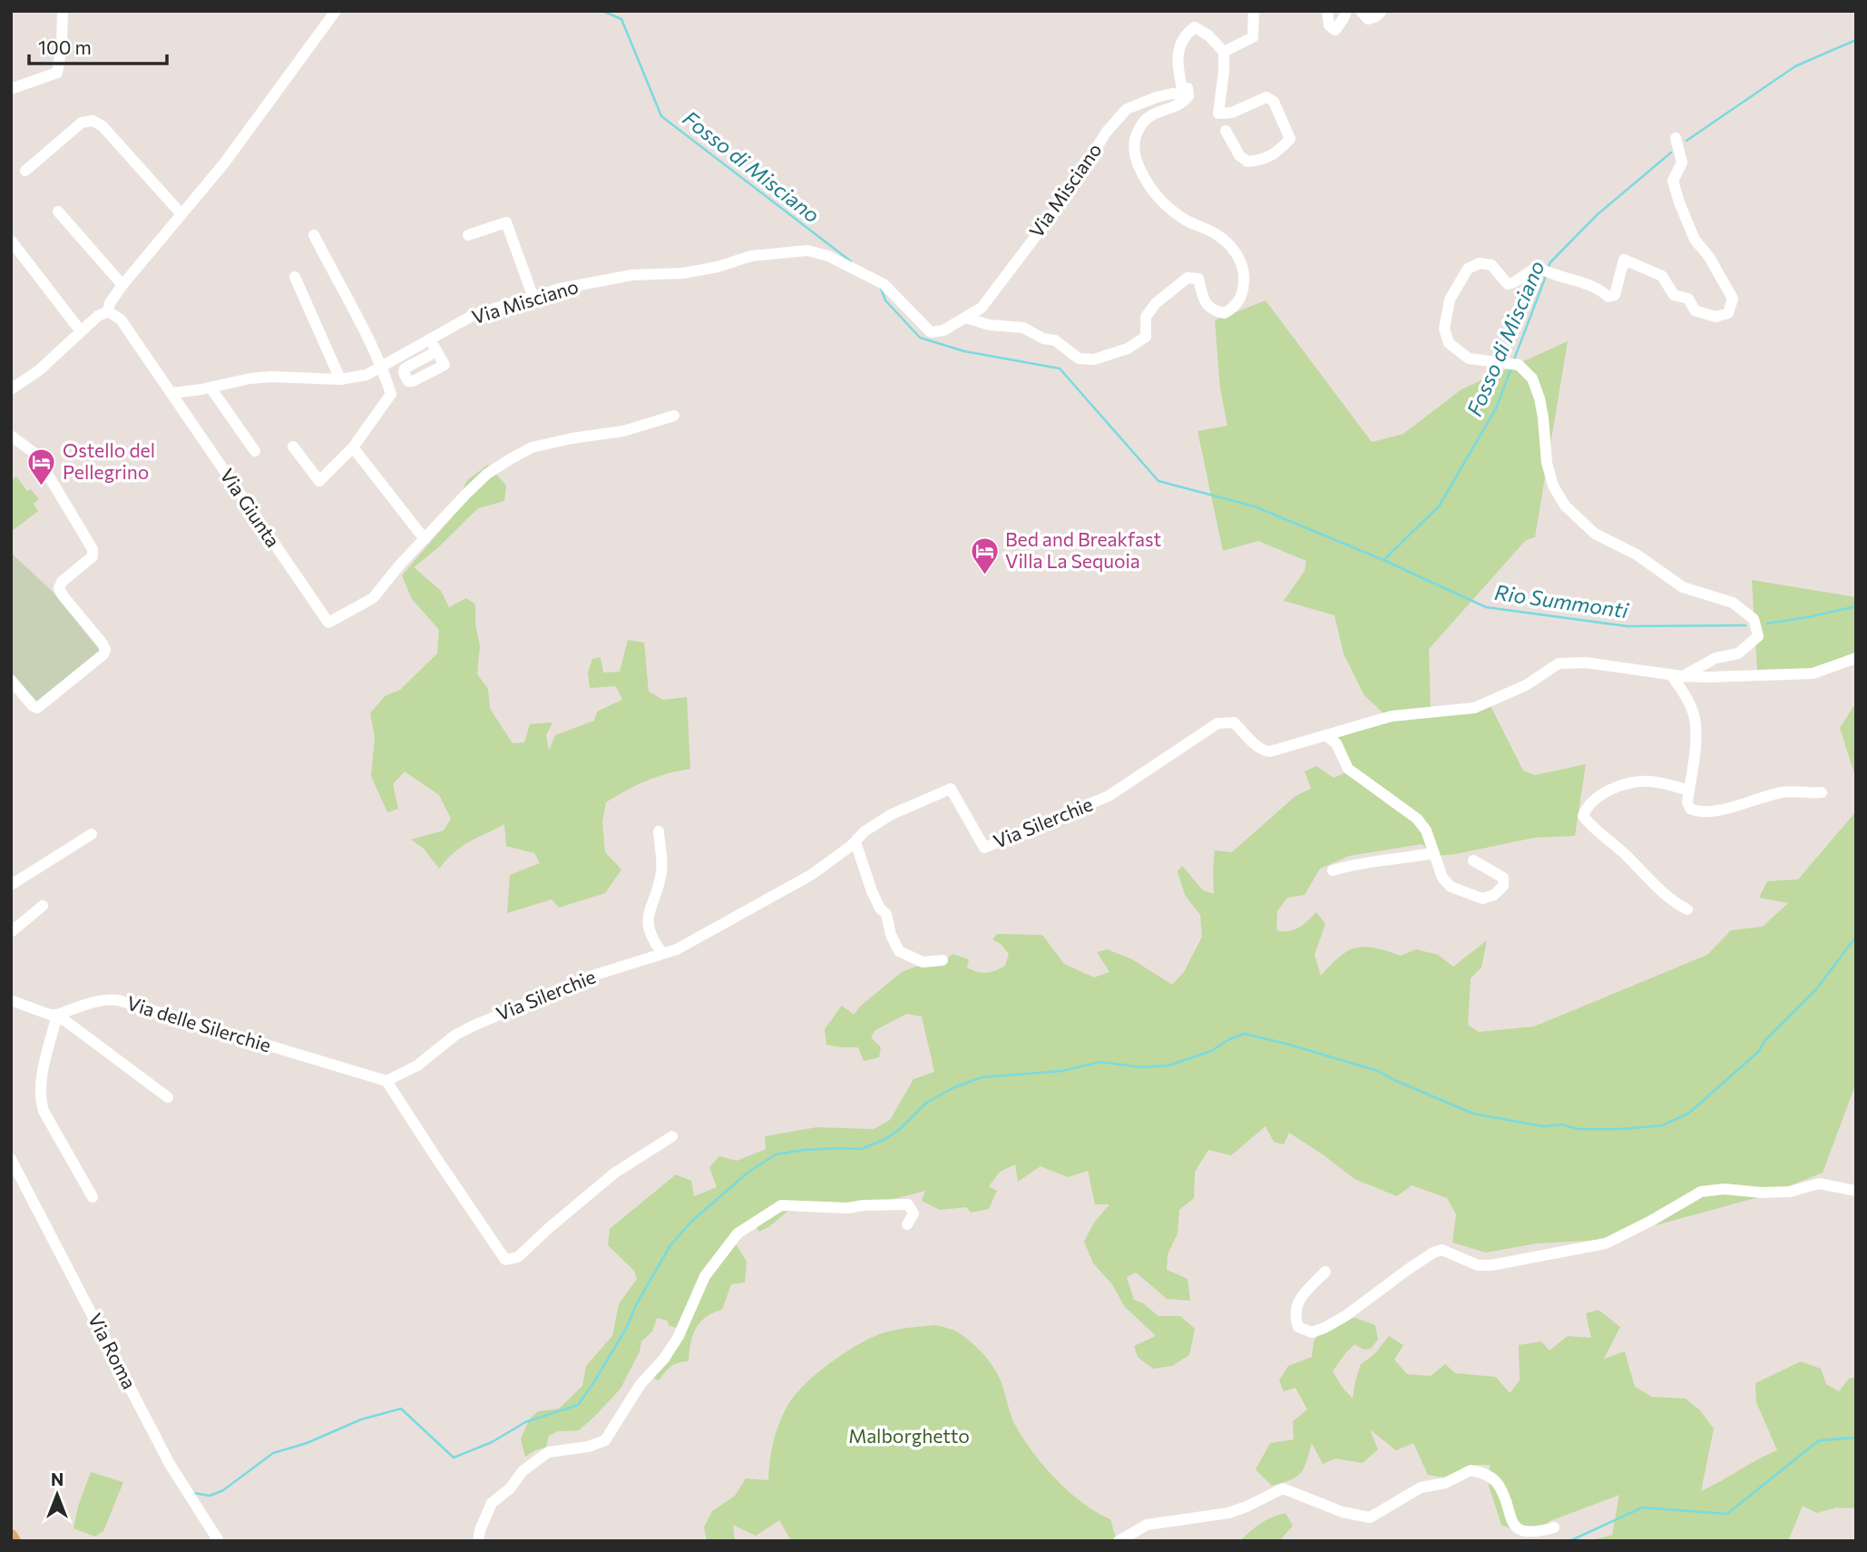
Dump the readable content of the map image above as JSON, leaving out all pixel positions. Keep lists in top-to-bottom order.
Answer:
{
  "streets": {
    "street": [
      "Via Misciano",
      "Via Giunta",
      "Via Silerchie",
      "Via delle Silerchie",
      "Via Roma"
    ]
  },
  "crossings": [
    ["Via Misciano", "Via Giunta"],
    ["Via Silerchie", "Via delle Silerchie"]
  ],
  "water": ["Fosso di Misciano", "Rio Summonti"],
  "parks": ["Malborghetto"],
  "places": {
    "hotel": ["Ostello del Pellegrino", "Bed and Breakfast Villa La Sequoia"]
  },
  "scale_bar": "100 m",
  "north": "top"
}
